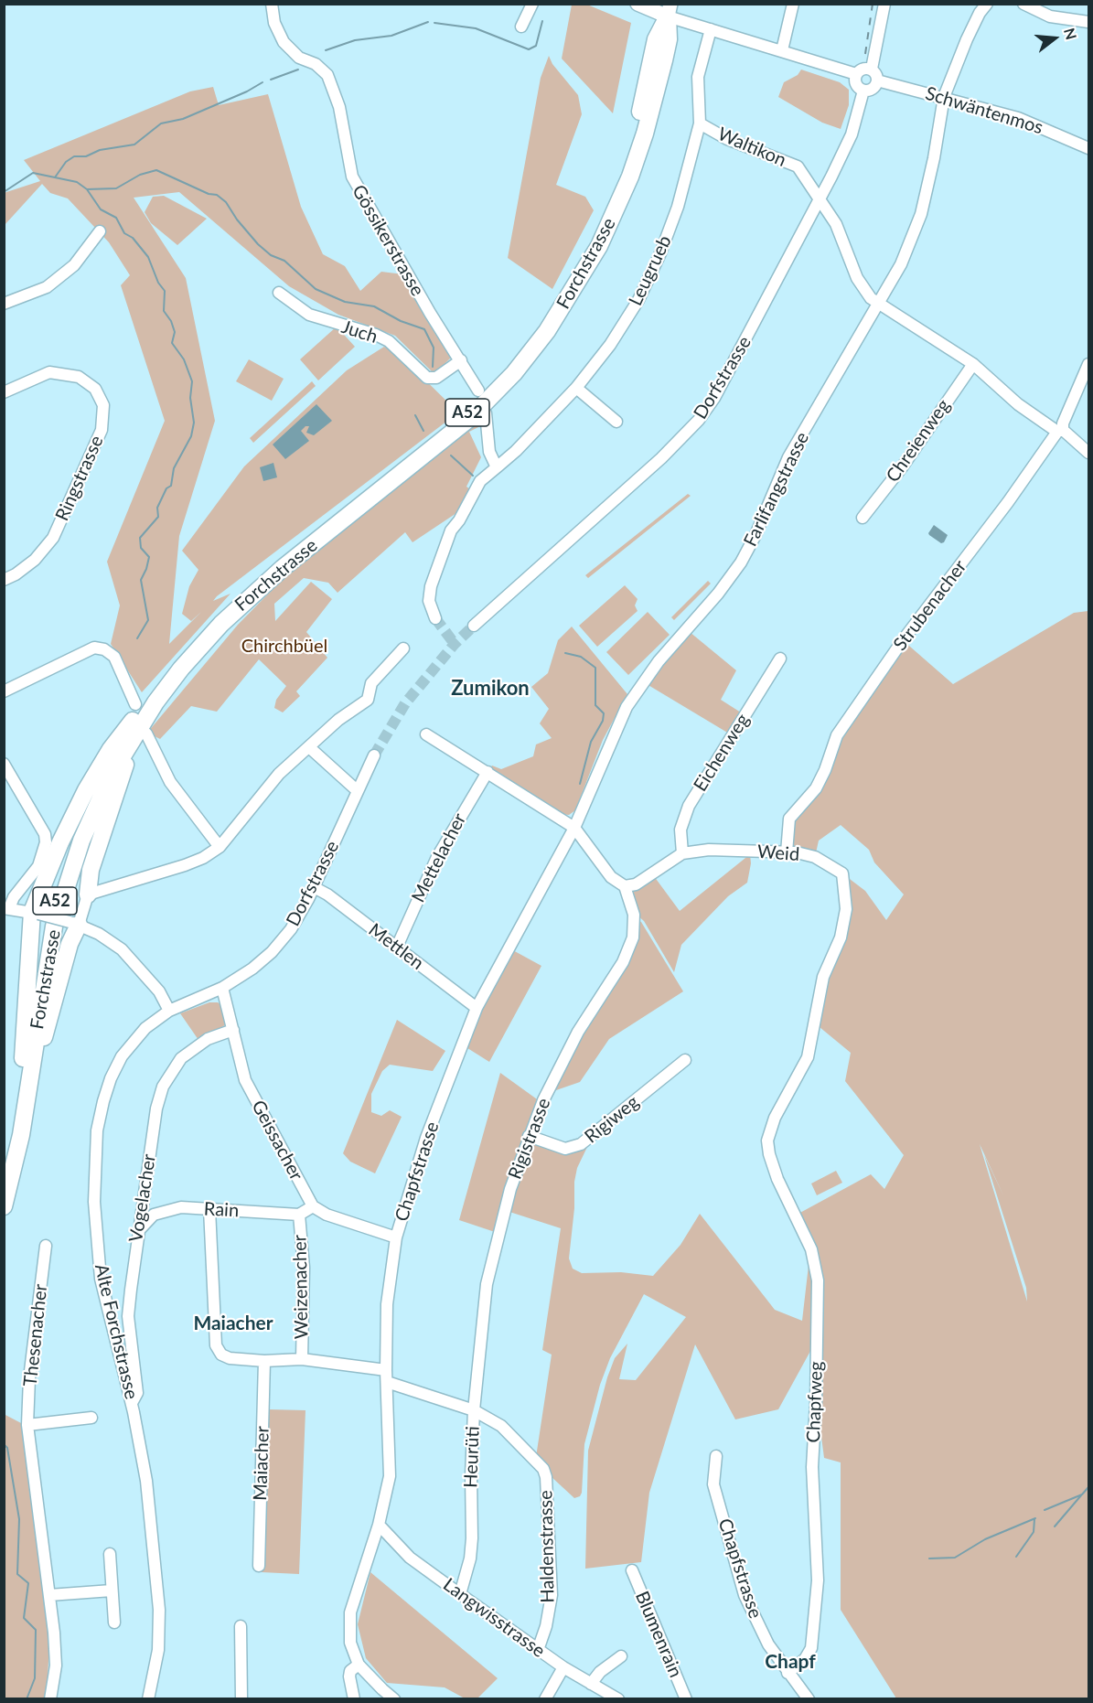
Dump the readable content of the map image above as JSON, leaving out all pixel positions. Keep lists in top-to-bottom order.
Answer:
{
  "streets": {
    "highway": ["Forchstrasse", "A52"],
    "street": [
      "Schwäntenmos",
      "Waltikon",
      "Gössikerstrasse",
      "Leugrueb",
      "Juch",
      "Dorfstrasse",
      "Chreienweg",
      "Ringstrasse",
      "Farlifangstrasse",
      "Strubenacher",
      "Eichenweg",
      "Weid",
      "Mettelacher",
      "Mettlen",
      "Rigiweg",
      "Rigistrasse",
      "Geissacher",
      "Chapfstrasse",
      "Vogelacher",
      "Rain",
      "Weizenacher",
      "Alte Forchstrasse",
      "Thesenacher",
      "Chapfweg",
      "Heurüti",
      "Maiacher",
      "Haldenstrasse",
      "Langwisstrasse",
      "Blumenrain"
    ]
  },
  "crossings": [
    ["Schwäntenmos", "Dorfstrasse"],
    ["Schwäntenmos", "Farlifangstrasse"],
    ["Waltikon", "Leugrueb"],
    ["Waltikon", "Dorfstrasse"],
    ["Waltikon", "Chreienweg"],
    ["Waltikon", "Farlifangstrasse"],
    ["Waltikon", "Strubenacher"],
    ["Gössikerstrasse", "Juch"],
    ["Dorfstrasse", "Mettlen"],
    ["Dorfstrasse", "Geissacher"],
    ["Dorfstrasse", "Alte Forchstrasse"],
    ["Farlifangstrasse", "Chapfstrasse"],
    ["Strubenacher", "Weid"],
    ["Eichenweg", "Weid"],
    ["Weid", "Rigistrasse"],
    ["Weid", "Chapfweg"],
    ["Mettelacher", "Mettlen"],
    ["Mettlen", "Chapfstrasse"],
    ["Rigiweg", "Rigistrasse"],
    ["Rigistrasse", "Heurüti"],
    ["Rigistrasse", "Haldenstrasse"],
    ["Geissacher", "Vogelacher"],
    ["Geissacher", "Alte Forchstrasse"],
    ["Chapfstrasse", "Chapfweg"],
    ["Chapfstrasse", "Heurüti"],
    ["Chapfstrasse", "Langwisstrasse"],
    ["Vogelacher", "Rain"],
    ["Vogelacher", "Alte Forchstrasse"],
    ["Rain", "Weizenacher"],
    ["Heurüti", "Haldenstrasse"],
    ["Heurüti", "Langwisstrasse"],
    ["Haldenstrasse", "Langwisstrasse"]
  ],
  "districts": ["Zumikon", "Maiacher", "Chapf"],
  "parks": ["Chirchbüel"],
  "north": "right"
}
